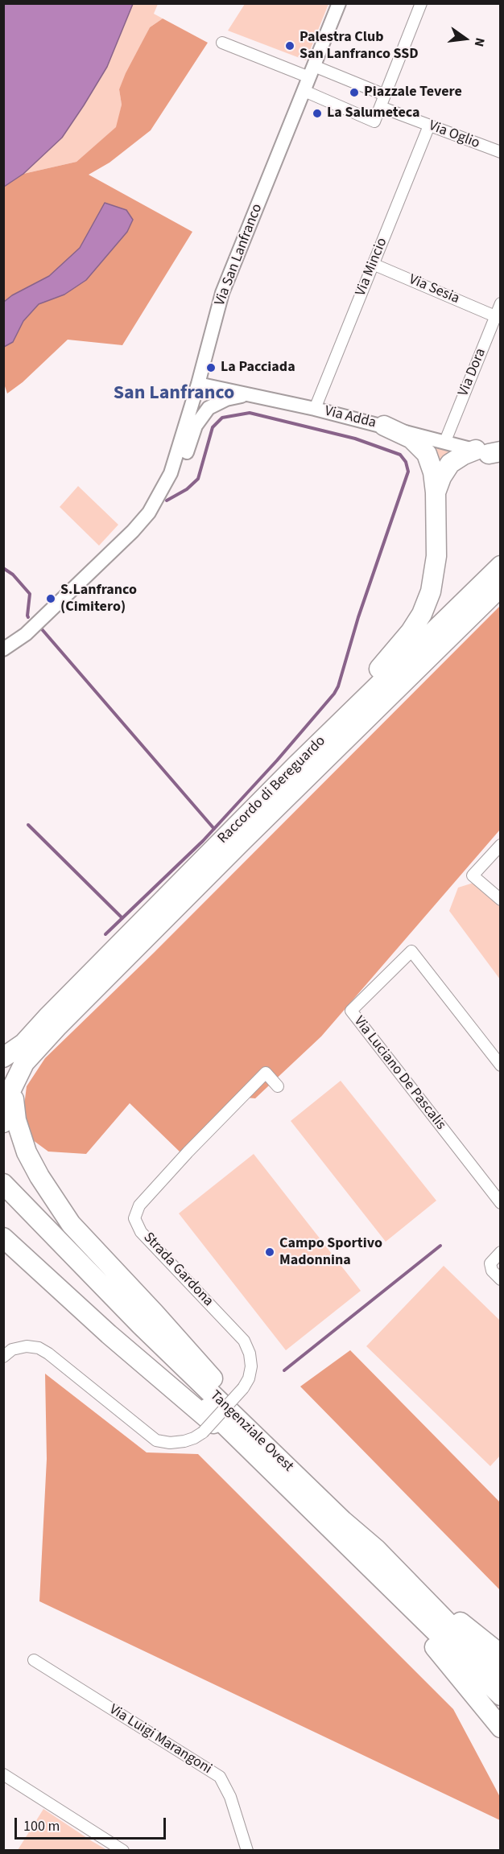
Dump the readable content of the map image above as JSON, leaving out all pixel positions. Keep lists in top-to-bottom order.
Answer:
{
  "streets": {
    "highway": ["Raccordo di Bereguardo", "Tangenziale Ovest"],
    "street": [
      "Via Oglio",
      "Via San Lanfranco",
      "Via Mincio",
      "Via Sesia",
      "Via Dora",
      "Via Adda",
      "Via Luciano De Pascalis",
      "Strada Gardona",
      "Via Luigi Marangoni"
    ]
  },
  "crossings": [
    ["Via Oglio", "Via Mincio"],
    ["Via San Lanfranco", "Via Adda"],
    ["Via Mincio", "Via Sesia"],
    ["Via Mincio", "Via Adda"],
    ["Via Sesia", "Via Dora"],
    ["Via Dora", "Via Adda"]
  ],
  "districts": ["San Lanfranco"],
  "places": [
    "Palestra Club San Lanfranco SSD",
    "Piazzale Tevere",
    "La Salumeteca",
    "La Pacciada",
    "S.Lanfranco (Cimitero)",
    "Campo Sportivo Madonnina"
  ],
  "scale_bar": "100 m",
  "north": "right"
}
